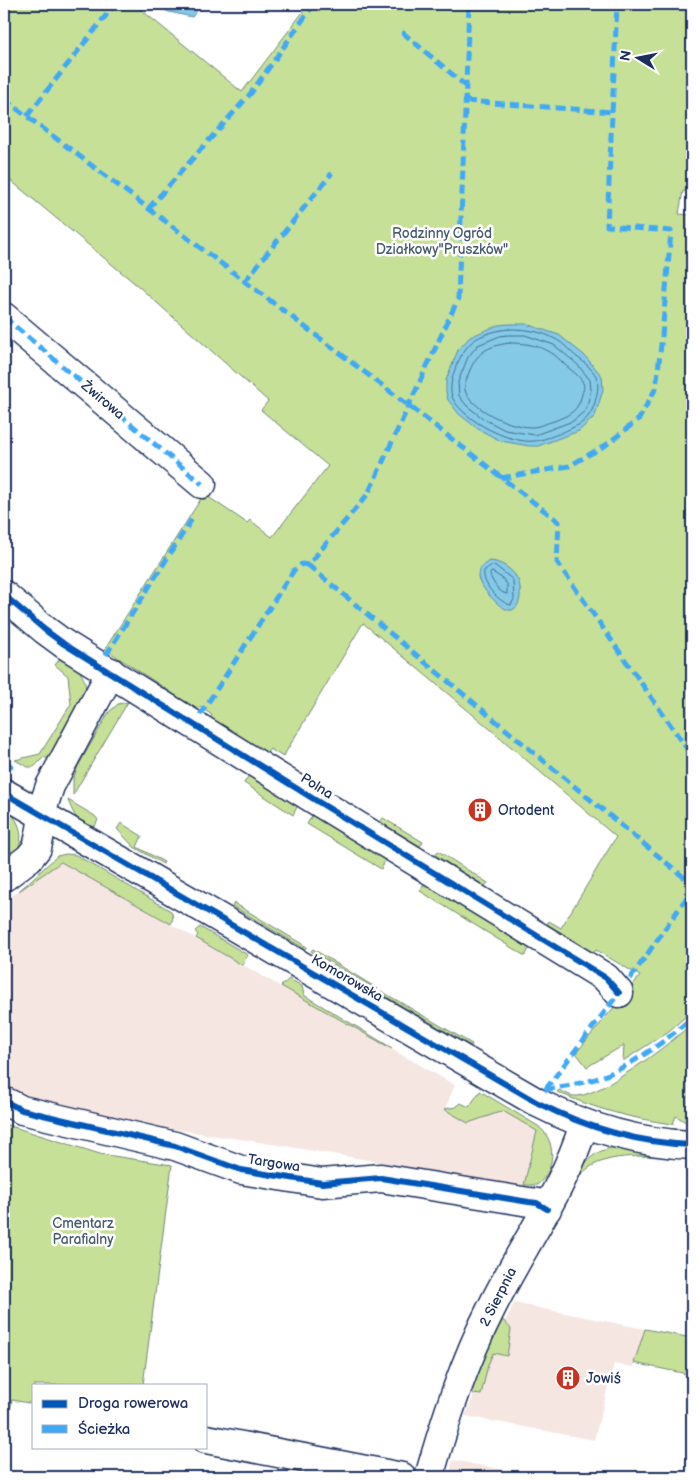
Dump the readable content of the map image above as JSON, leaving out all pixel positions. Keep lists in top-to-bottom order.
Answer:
{
  "streets": {
    "street": [
      "Żwirowa",
      "Polna",
      "Komorowska",
      "Targowa",
      "2 Sierpnia"
    ]
  },
  "crossings": [
    ["Komorowska", "2 Sierpnia"],
    ["Targowa", "2 Sierpnia"]
  ],
  "parks": ["Rodzinny Ogród Działkowy\"Pruszków\"", "Cmentarz Parafialny"],
  "places": {
    "building": ["Ortodent", "Jowiś"]
  },
  "legend": ["Droga rowerowa", "Ścieżka"],
  "north": "left"
}
